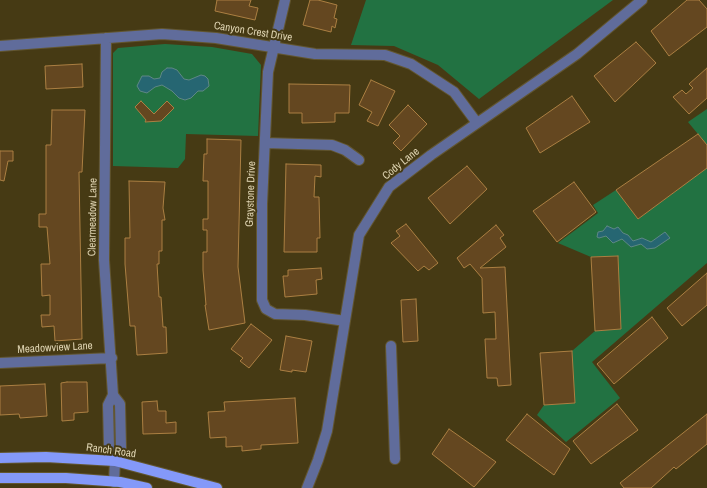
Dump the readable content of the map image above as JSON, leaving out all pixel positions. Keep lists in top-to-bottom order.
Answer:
{
  "streets": {
    "main road": ["Ranch Road"],
    "street": [
      "Canyon Crest Drive",
      "Cody Lane",
      "Graystone Drive",
      "Clearmeadow Lane",
      "Meadowview Lane"
    ]
  },
  "crossings": [
    ["Canyon Crest Drive", "Cody Lane"],
    ["Canyon Crest Drive", "Graystone Drive"],
    ["Canyon Crest Drive", "Clearmeadow Lane"],
    ["Cody Lane", "Graystone Drive"],
    ["Clearmeadow Lane", "Meadowview Lane"],
    ["Clearmeadow Lane", "Ranch Road"]
  ]
}
